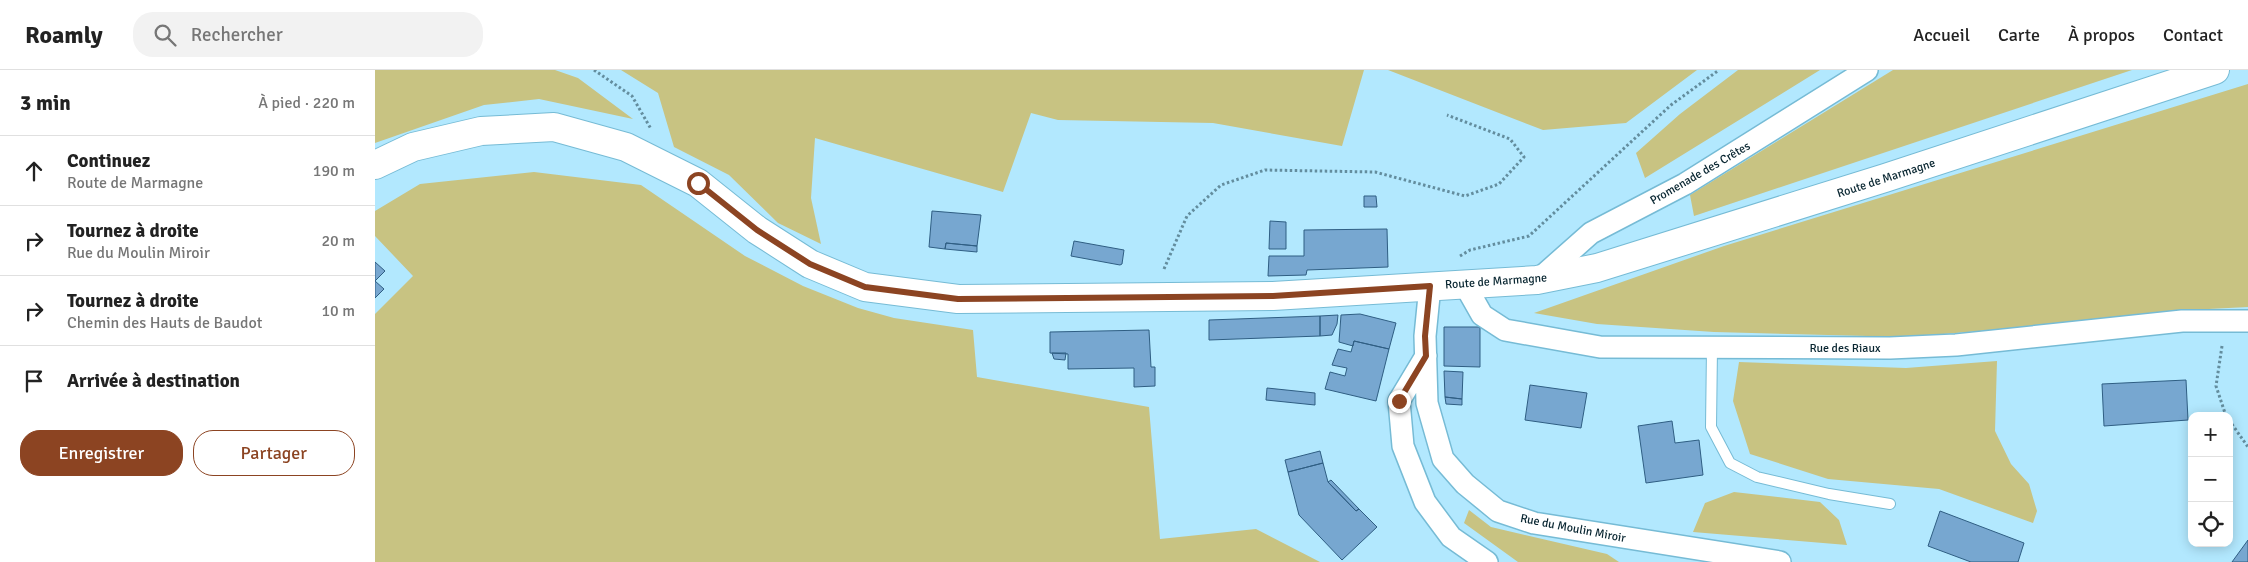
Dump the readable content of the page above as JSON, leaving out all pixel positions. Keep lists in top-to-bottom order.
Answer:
{
  "streets": {
    "street": [
      "Promenade des Crêtes",
      "Route de Marmagne",
      "Rue des Riaux",
      "Rue du Moulin Miroir"
    ]
  },
  "crossings": [
    ["Promenade des Crêtes", "Route de Marmagne"],
    ["Route de Marmagne", "Rue des Riaux"],
    ["Route de Marmagne", "Rue du Moulin Miroir"]
  ],
  "page": {
    "header": "Roamly",
    "search": "Rechercher",
    "nav": [
      "Accueil",
      "Carte",
      "À propos",
      "Contact"
    ],
    "heading": ["3 min", "À pied · 220 m"],
    "list": [
      ["Continuez", "Route de Marmagne", "190 m"],
      ["Tournez à droite", "Rue du Moulin Miroir", "20 m"],
      ["Tournez à droite", "Chemin des Hauts de Baudot", "10 m"],
      "Arrivée à destination"
    ],
    "map_buttons": ["+", "−"],
    "buttons": ["Enregistrer", "Partager"]
  }
}
